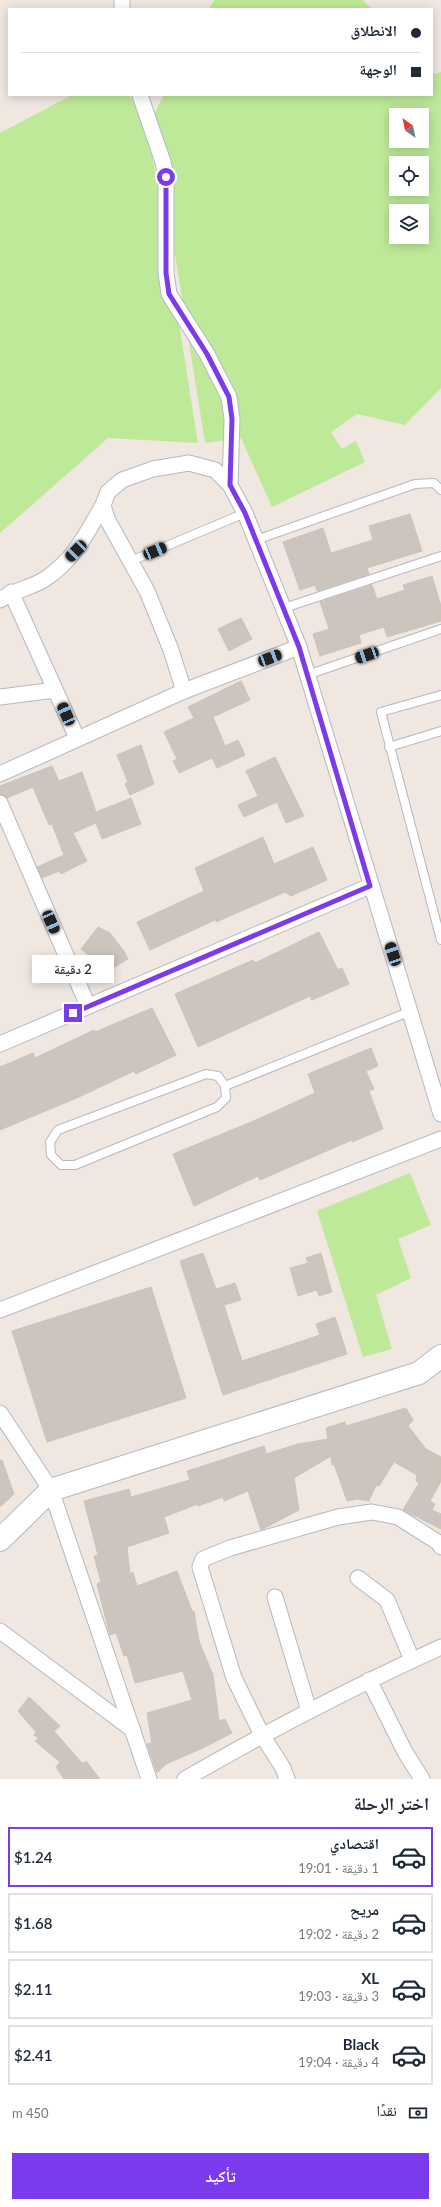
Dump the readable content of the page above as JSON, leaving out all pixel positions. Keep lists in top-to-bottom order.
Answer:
{
  "north": "top left",
  "page": {
    "banner": ["الانطلاق", "الوجهة"],
    "bubble": "2 دقيقة",
    "heading": "اختر الرحلة",
    "list": [
      {
        "name": "اقتصادي",
        "note": "1 دقيقة · 19:01",
        "value": "$1.24"
      },
      {
        "name": "مريح",
        "note": "2 دقيقة · 19:02",
        "value": "$1.68"
      },
      {
        "name": "XL",
        "note": "3 دقيقة · 19:03",
        "value": "$2.11"
      },
      {
        "name": "Black",
        "note": "4 دقيقة · 19:04",
        "value": "$2.41"
      }
    ],
    "pay": ["نقدًا", "450 m"],
    "buttons": "تأكيد"
  }
}
